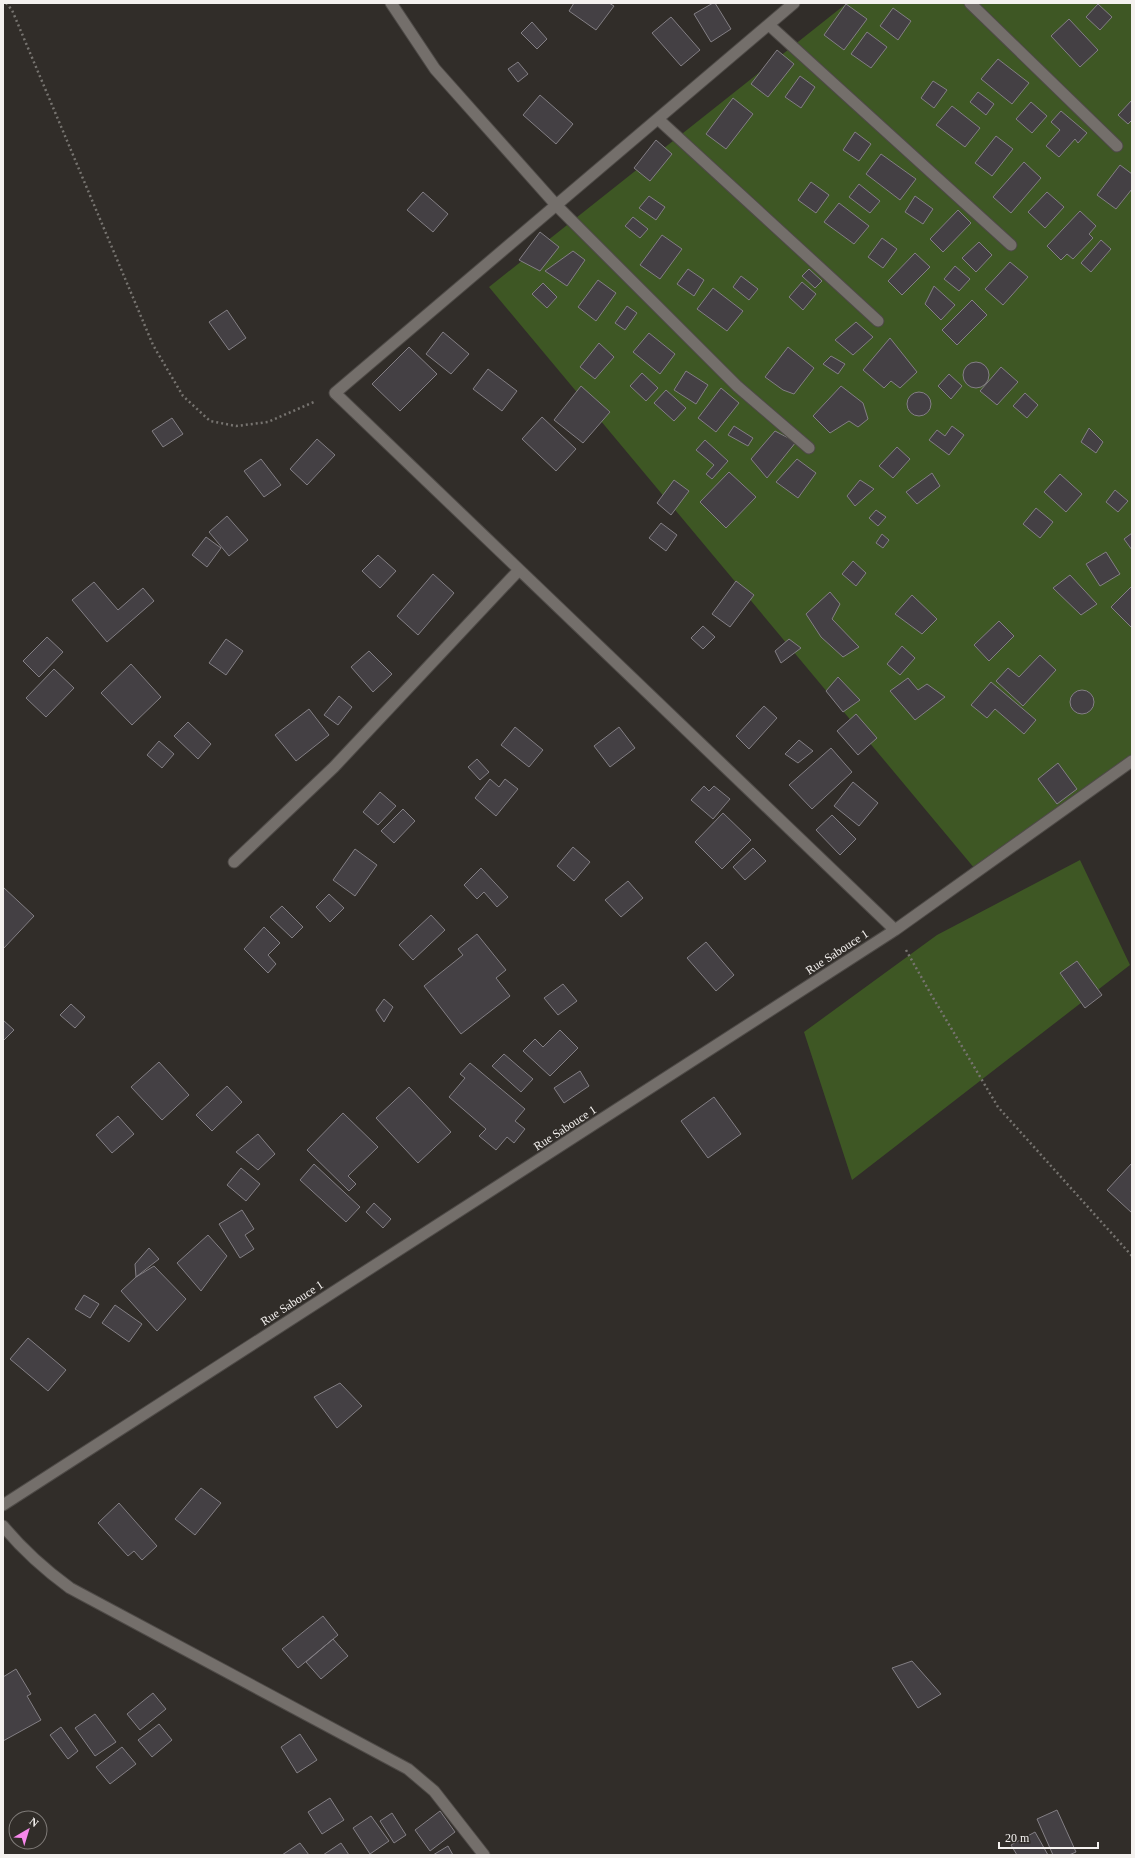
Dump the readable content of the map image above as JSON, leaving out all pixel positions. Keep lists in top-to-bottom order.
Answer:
{
  "streets": {
    "street": ["Rue Sabouce 1"]
  },
  "scale_bar": "20 m",
  "north": "top right"
}
